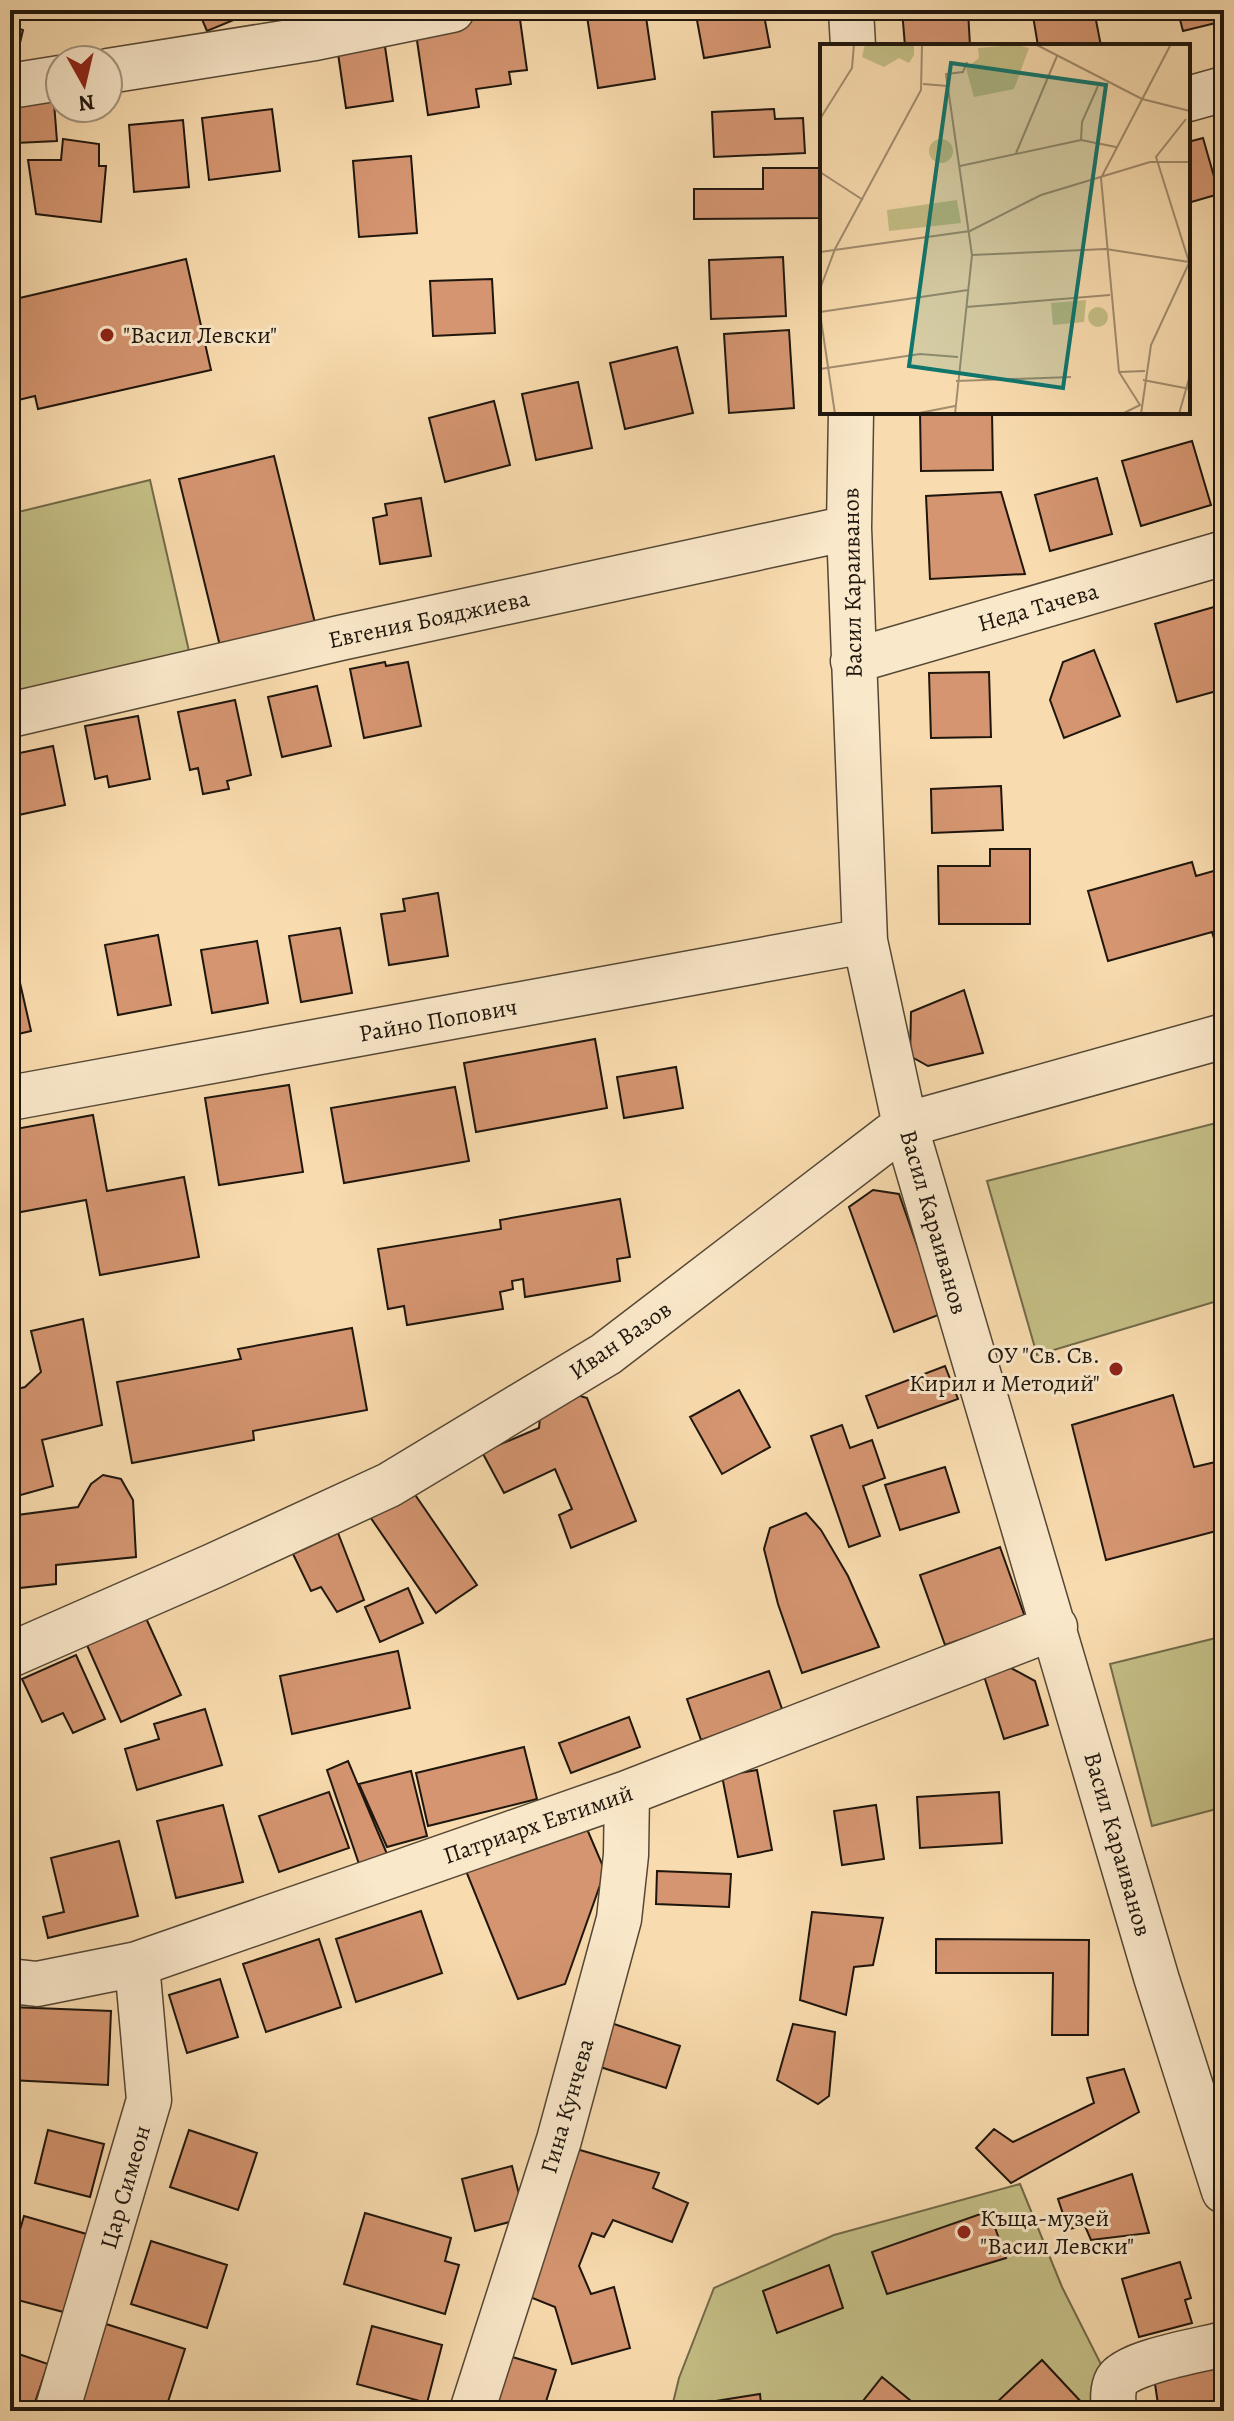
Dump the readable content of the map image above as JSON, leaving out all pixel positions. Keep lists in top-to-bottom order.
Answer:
{
  "streets": {
    "street": [
      "Васил Караиванов",
      "Неда Тачева",
      "Евгения Бояджиева",
      "Райно Попович",
      "Иван Вазов",
      "Патриарх Евтимий",
      "Гина Кунчева",
      "Цар Симеон"
    ]
  },
  "crossings": [
    ["Васил Караиванов", "Неда Тачева"],
    ["Васил Караиванов", "Евгения Бояджиева"],
    ["Васил Караиванов", "Райно Попович"],
    ["Васил Караиванов", "Иван Вазов"],
    ["Васил Караиванов", "Патриарх Евтимий"],
    ["Патриарх Евтимий", "Гина Кунчева"],
    ["Патриарх Евтимий", "Цар Симеон"]
  ],
  "places": ["\"Васил Левски\"", "ОУ \"Св. Св. Кирил и Методий\"", "Къща-музей \"Васил Левски\""],
  "north": "bottom"
}
